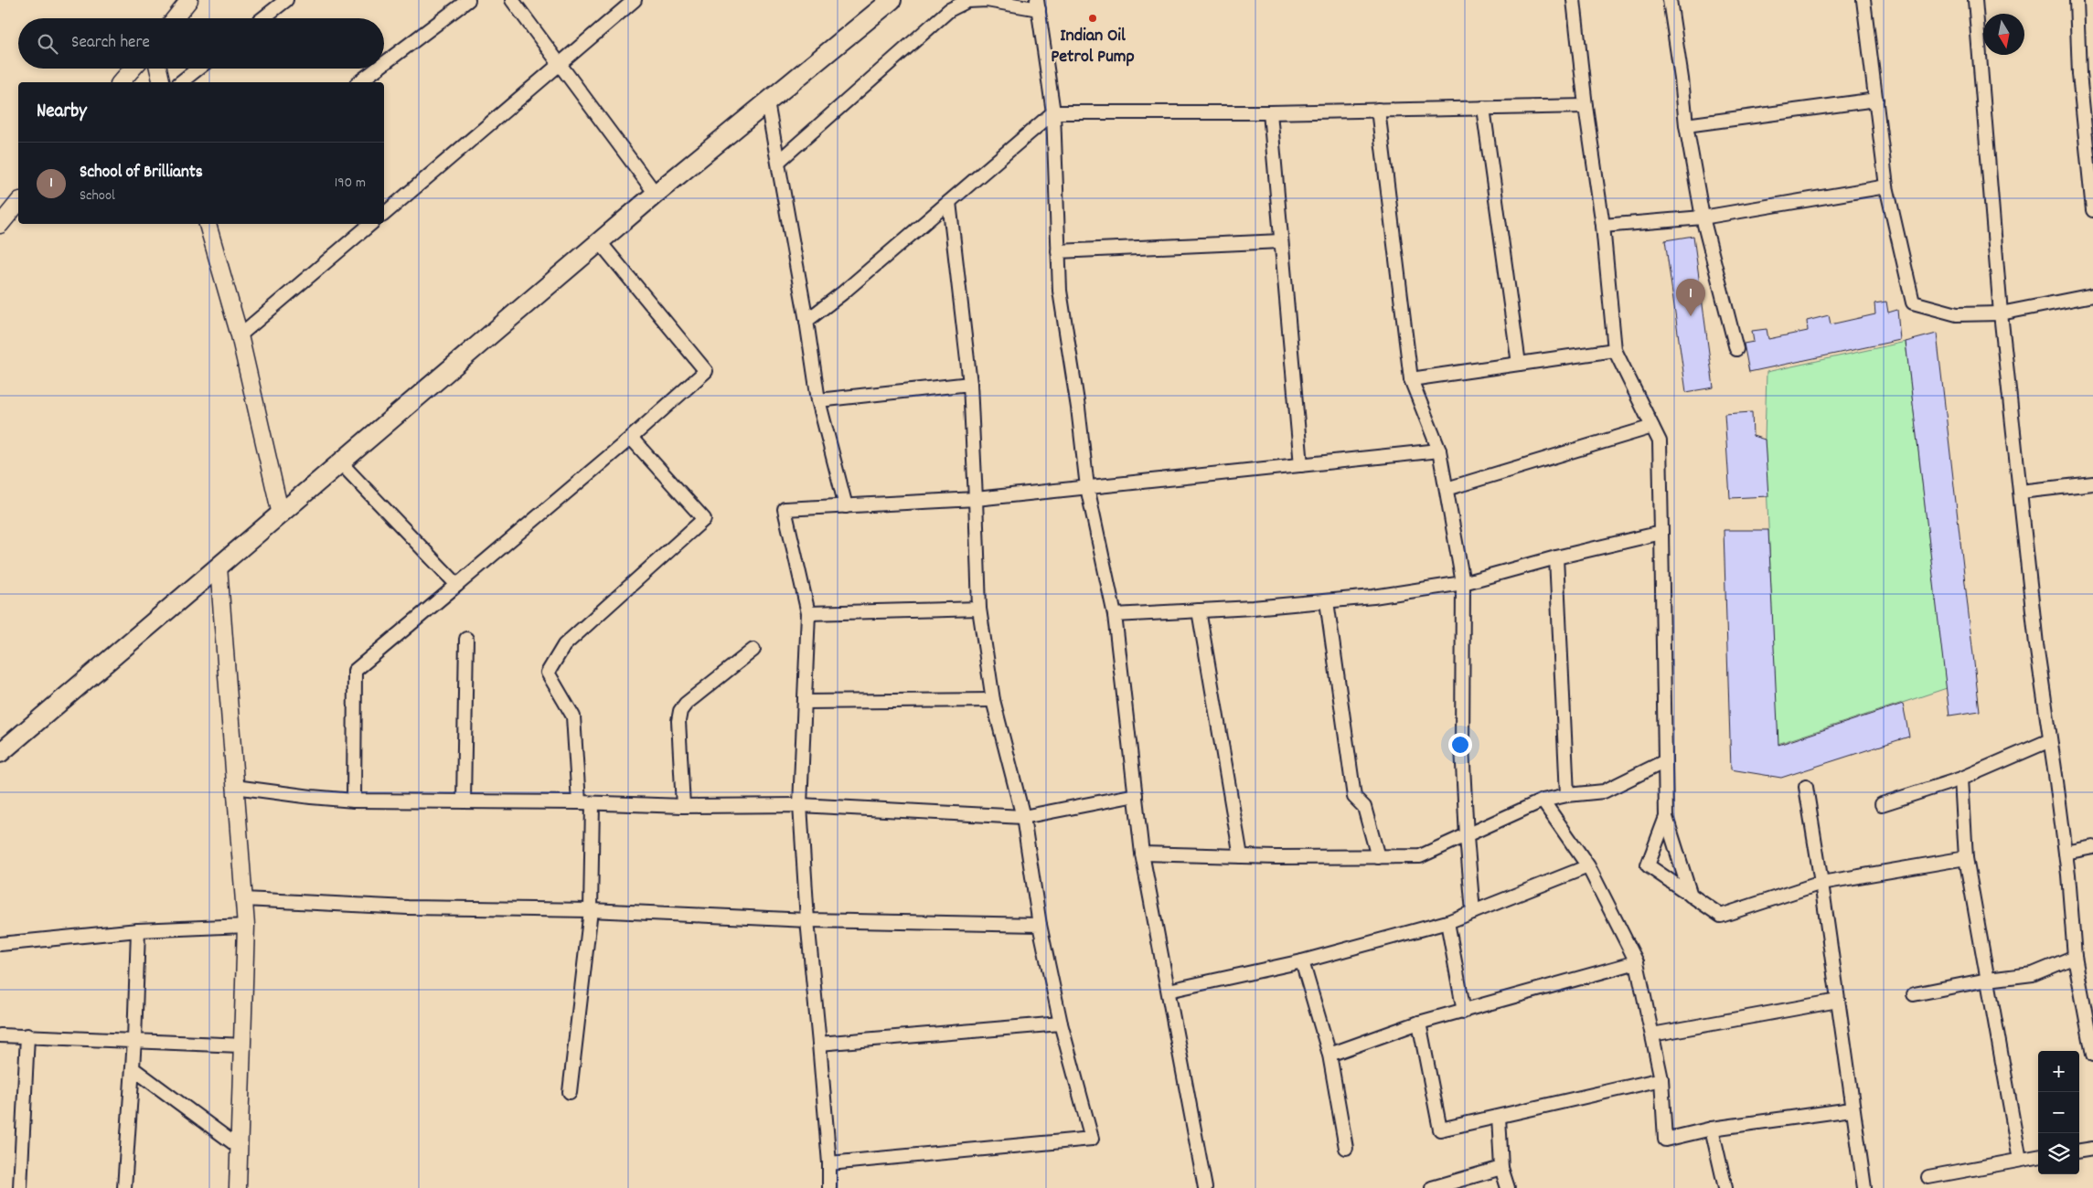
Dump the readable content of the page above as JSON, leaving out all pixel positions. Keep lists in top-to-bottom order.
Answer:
{
  "places": ["Indian Oil Petrol Pump"],
  "north": "bottom",
  "page": {
    "search": "Search here",
    "heading": "Nearby",
    "list": [
      {
        "mark": "1",
        "name": "School of Brilliants",
        "note": "School",
        "value": "190 m"
      }
    ],
    "pins": "1",
    "map_buttons": ["+", "−"]
  }
}
